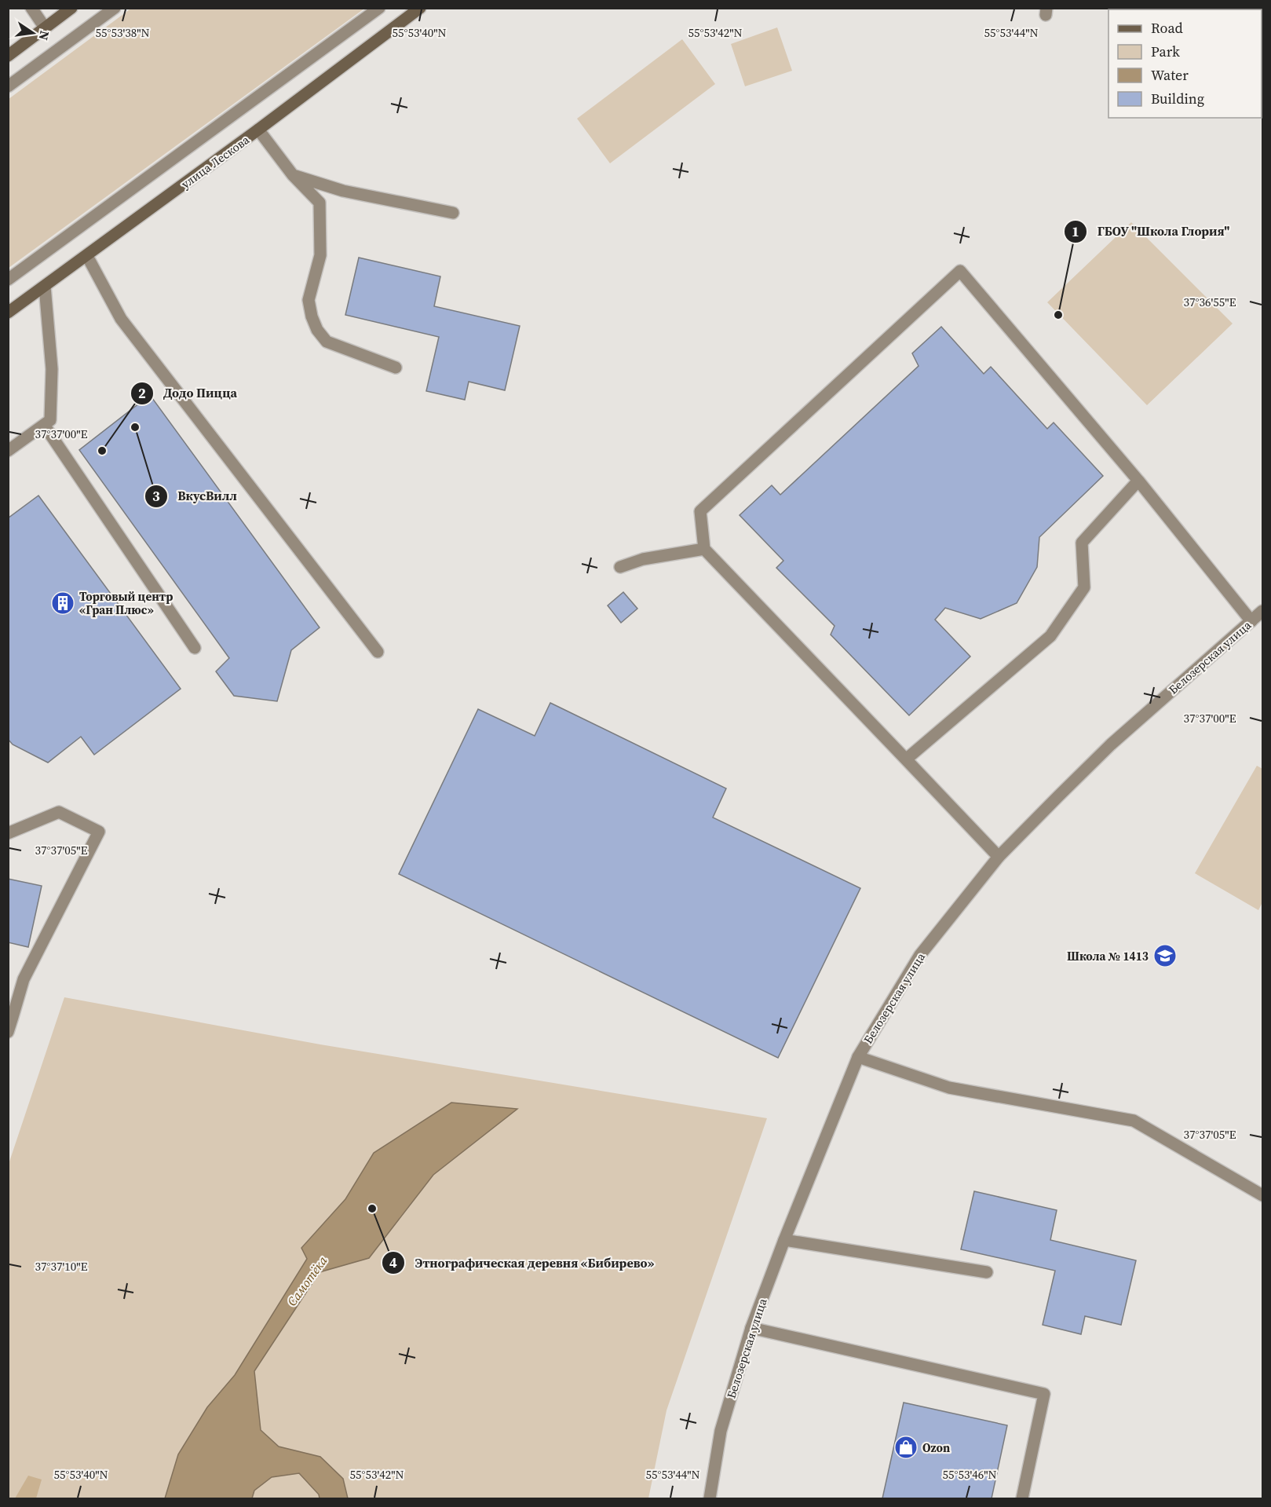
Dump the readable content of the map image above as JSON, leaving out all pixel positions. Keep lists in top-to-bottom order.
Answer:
{
  "streets": {
    "main road": ["улица Лескова"],
    "street": ["Белозерская улица"]
  },
  "water": ["Самотёка"],
  "places": {
    "other": [
      "ГБОУ \"Школа Глория\"",
      "ВкусВилл",
      "Додо Пицца",
      "Этнографическая деревня «Бибирево»"
    ],
    "building": ["Торговый центр «Гран Плюс»"],
    "school or university": ["Школа № 1413"],
    "shop": ["Ozon"]
  },
  "legend": [
    "Road",
    "Park",
    "Water",
    "Building"
  ],
  "north": "right",
  "coordinates": [
    "55°53'38\"N",
    "55°53'40\"N",
    "55°53'42\"N",
    "55°53'44\"N",
    "37°36'55\"E",
    "37°37'00\"E",
    "37°37'05\"E",
    "37°37'10\"E",
    "55°53'46\"N"
  ]
}
